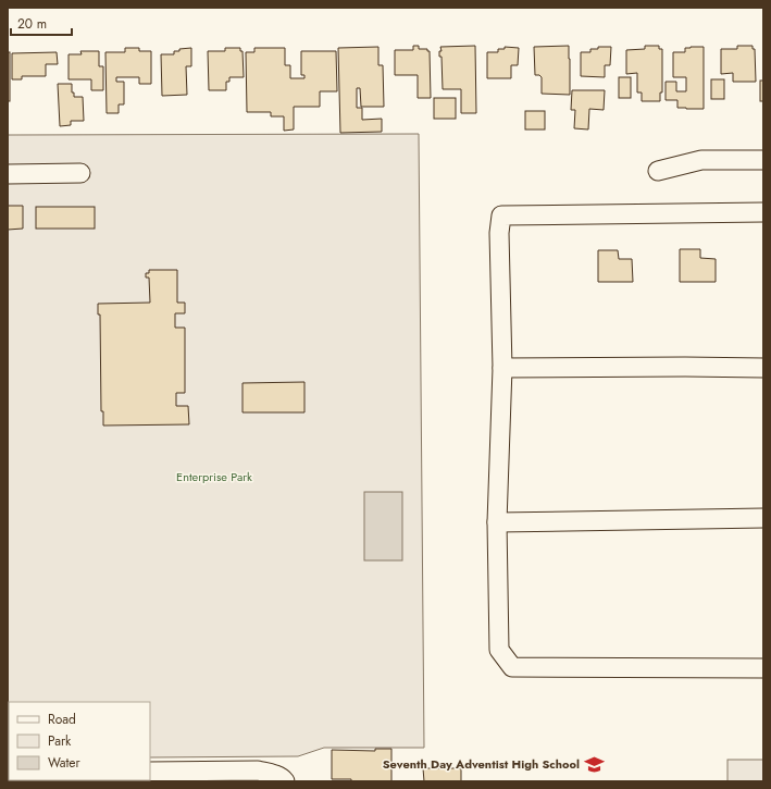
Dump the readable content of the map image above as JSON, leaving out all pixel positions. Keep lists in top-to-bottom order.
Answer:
{
  "parks": ["Enterprise Park"],
  "places": {
    "school or university": ["Seventh Day Adventist High School"]
  },
  "legend": ["Road", "Park", "Water"],
  "scale_bar": "20 m"
}
